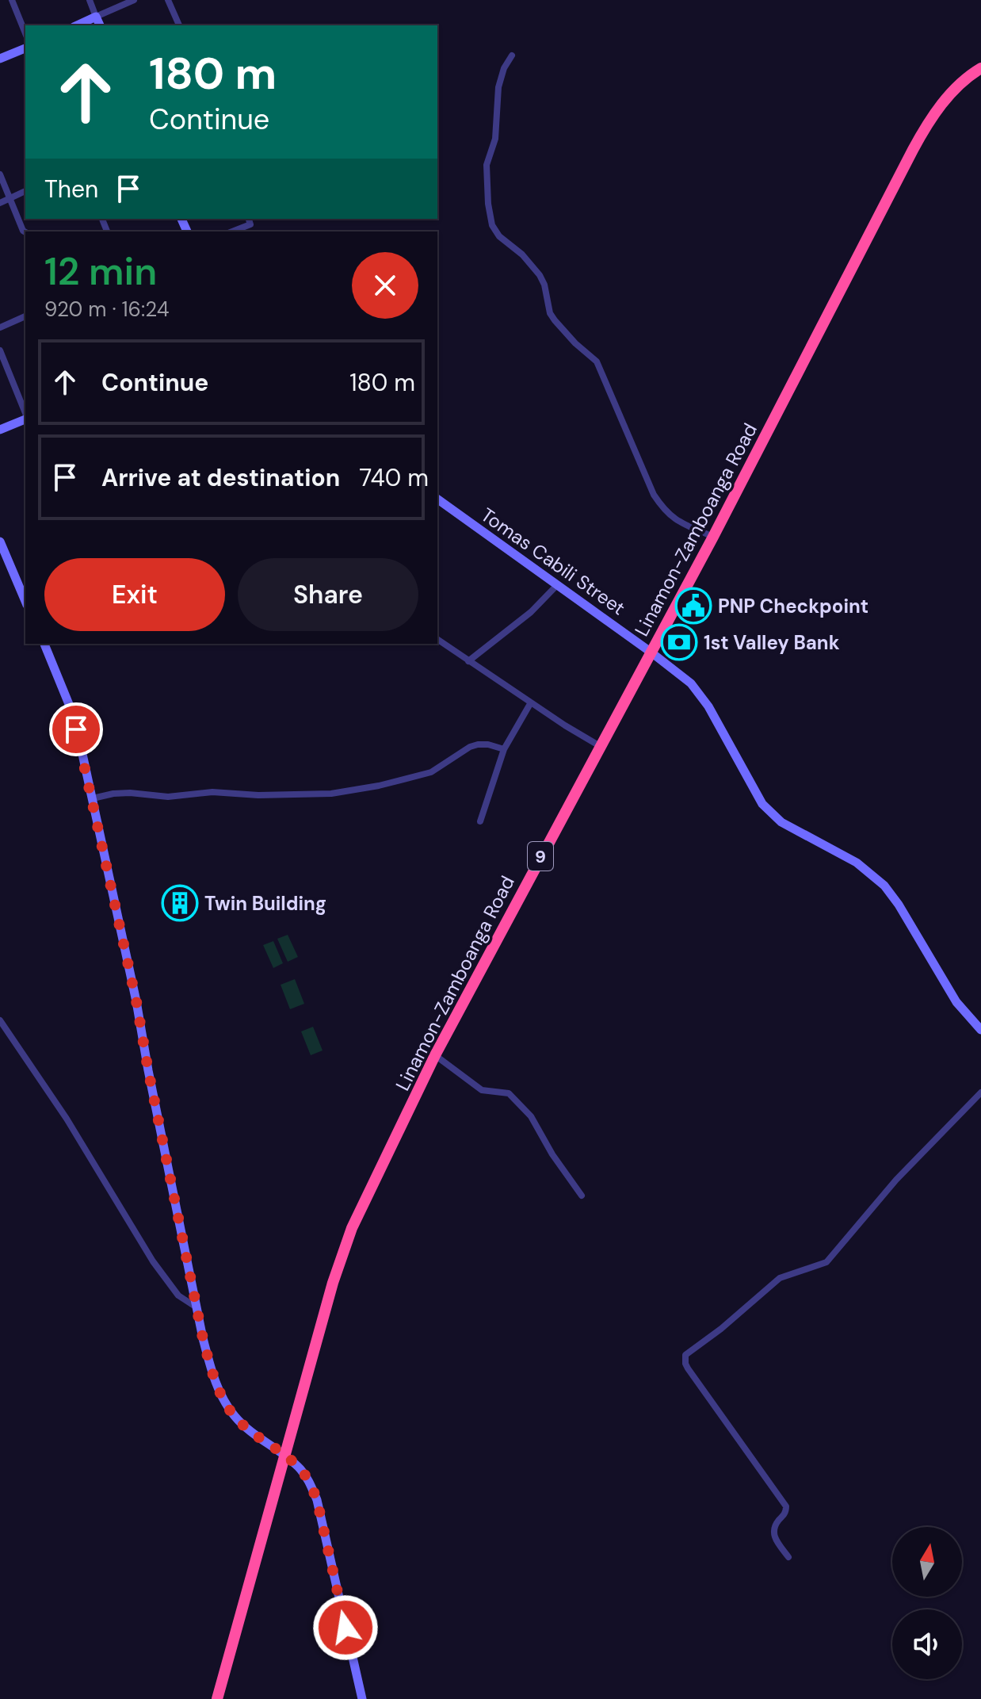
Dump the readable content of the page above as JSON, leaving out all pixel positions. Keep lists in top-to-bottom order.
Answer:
{
  "streets": {
    "highway": ["Linamon-Zamboanga Road", "9"],
    "street": ["Tomas Cabili Street"]
  },
  "crossings": [
    ["Linamon-Zamboanga Road", "Tomas Cabili Street"]
  ],
  "places": {
    "public building": ["PNP Checkpoint"],
    "bank": ["1st Valley Bank"],
    "building": ["Twin Building"]
  },
  "north": "top",
  "page": {
    "turn": ["180 m", "Continue"],
    "then": "Then",
    "heading": ["12 min", "920 m · 16:24"],
    "list": [
      {
        "name": "Continue",
        "value": "180 m"
      },
      {
        "name": "Arrive at destination",
        "value": "740 m"
      }
    ],
    "buttons": ["Exit", "Share"]
  }
}
